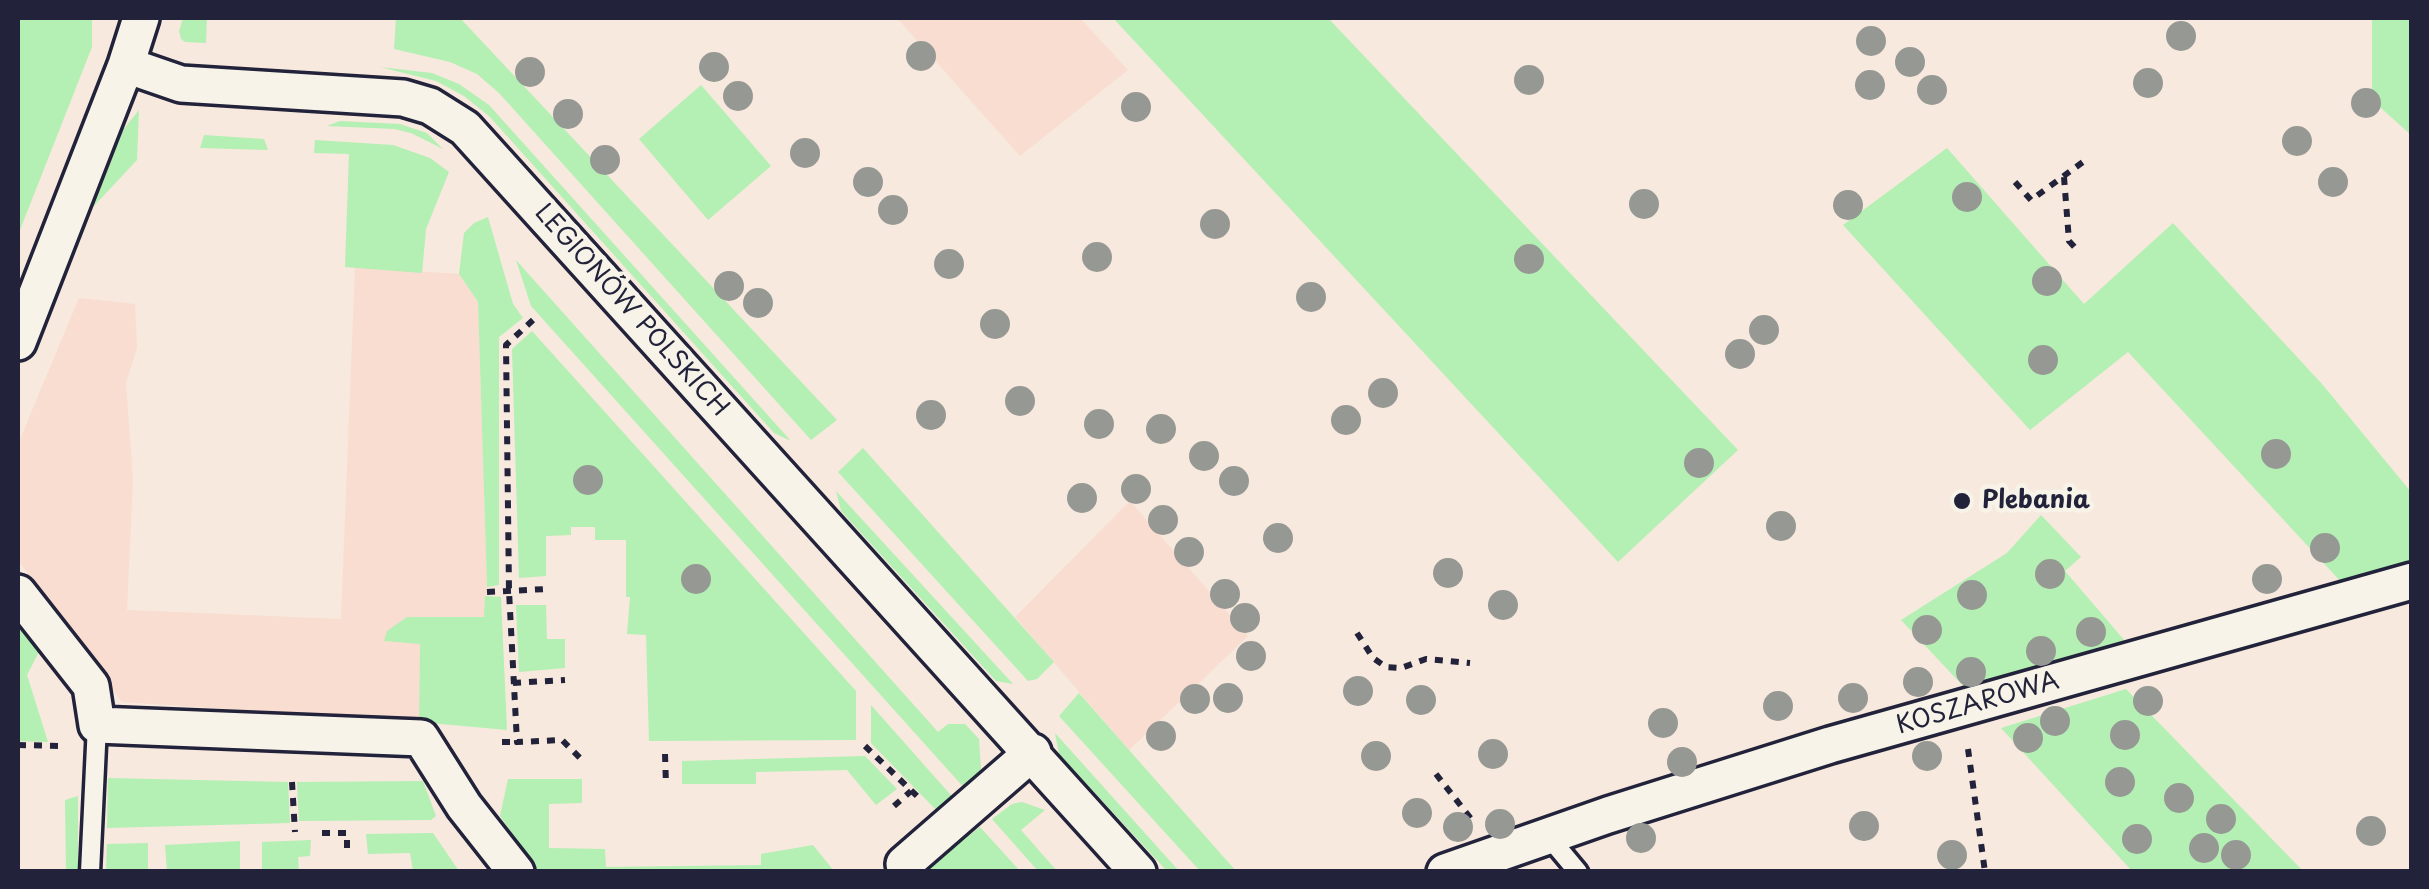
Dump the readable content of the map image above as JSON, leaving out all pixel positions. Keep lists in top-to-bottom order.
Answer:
{
  "streets": {
    "street": ["LEGIONÓW POLSKICH", "KOSZAROWA"]
  },
  "places": ["Plebania"]
}
